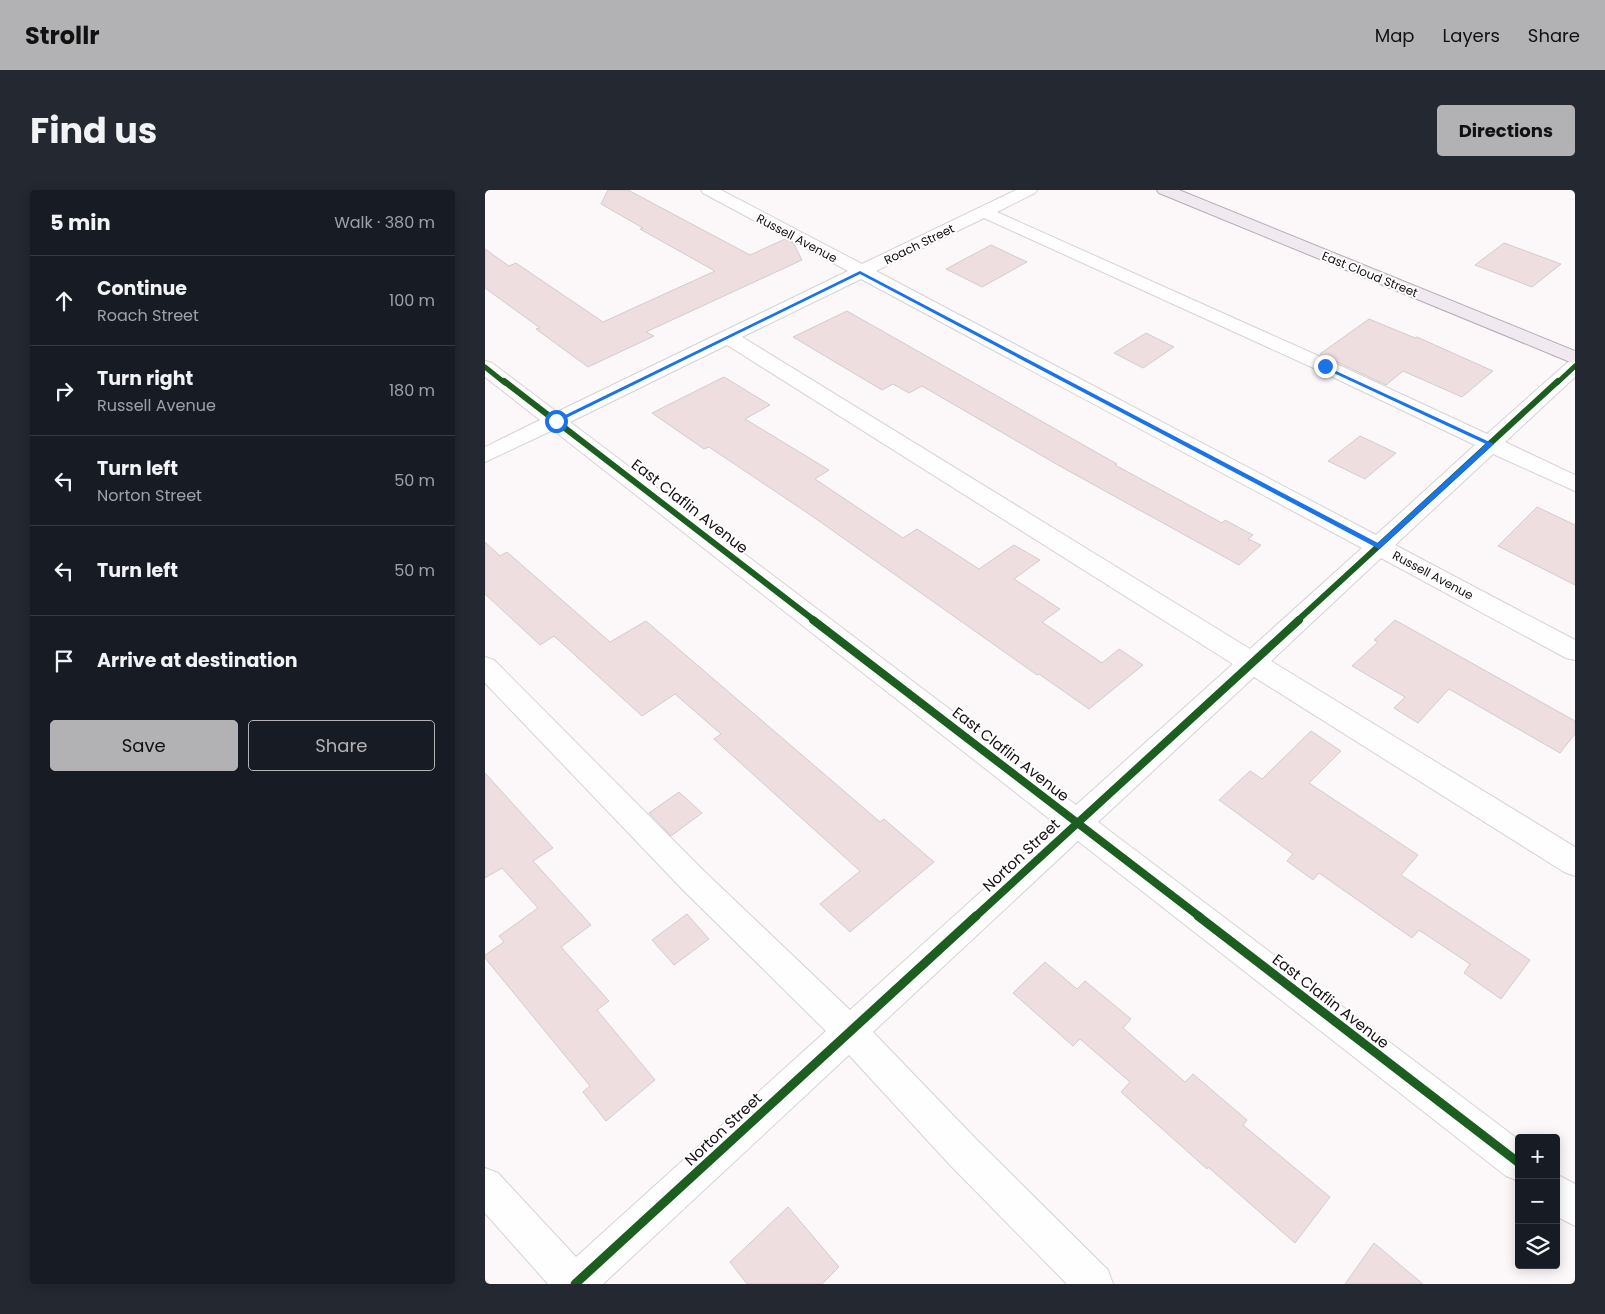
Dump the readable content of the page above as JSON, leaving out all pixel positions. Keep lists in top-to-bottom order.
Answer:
{
  "streets": {
    "main road": ["East Cloud Street"],
    "street": [
      "Russell Avenue",
      "Roach Street",
      "East Claflin Avenue",
      "Norton Street"
    ]
  },
  "crossings": [
    ["Russell Avenue", "Roach Street"],
    ["Russell Avenue", "Norton Street"],
    ["Roach Street", "East Claflin Avenue"],
    ["East Claflin Avenue", "Norton Street"]
  ],
  "page": {
    "header": "Strollr",
    "nav": ["Map", "Layers", "Share"],
    "title": "Find us",
    "buttons": [
      "Directions",
      ["Save", "Share"]
    ],
    "heading": ["5 min", "Walk · 380 m"],
    "list": [
      ["Continue", "Roach Street", "100 m"],
      ["Turn right", "Russell Avenue", "180 m"],
      ["Turn left", "Norton Street", "50 m"],
      ["Turn left", "50 m"],
      "Arrive at destination"
    ],
    "map_buttons": ["+", "−"]
  }
}
